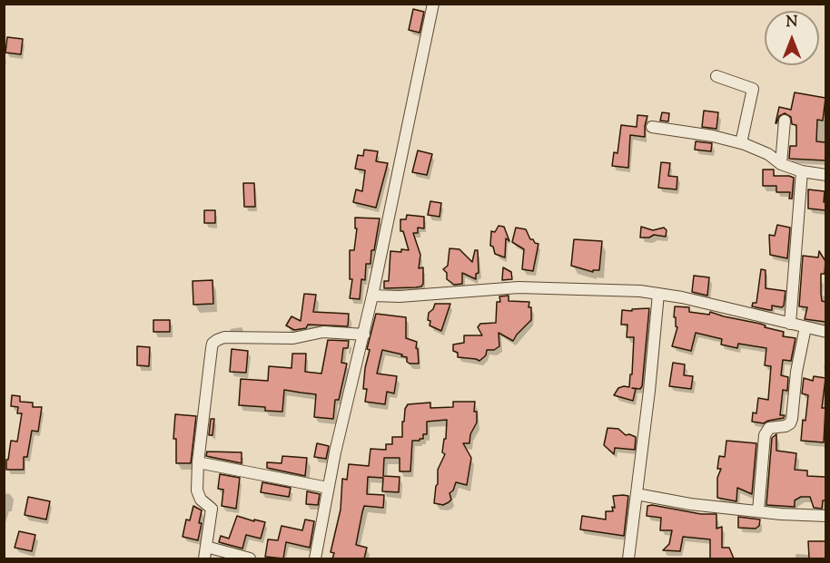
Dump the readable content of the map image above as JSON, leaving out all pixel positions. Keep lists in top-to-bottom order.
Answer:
{
  "north": "top"
}
